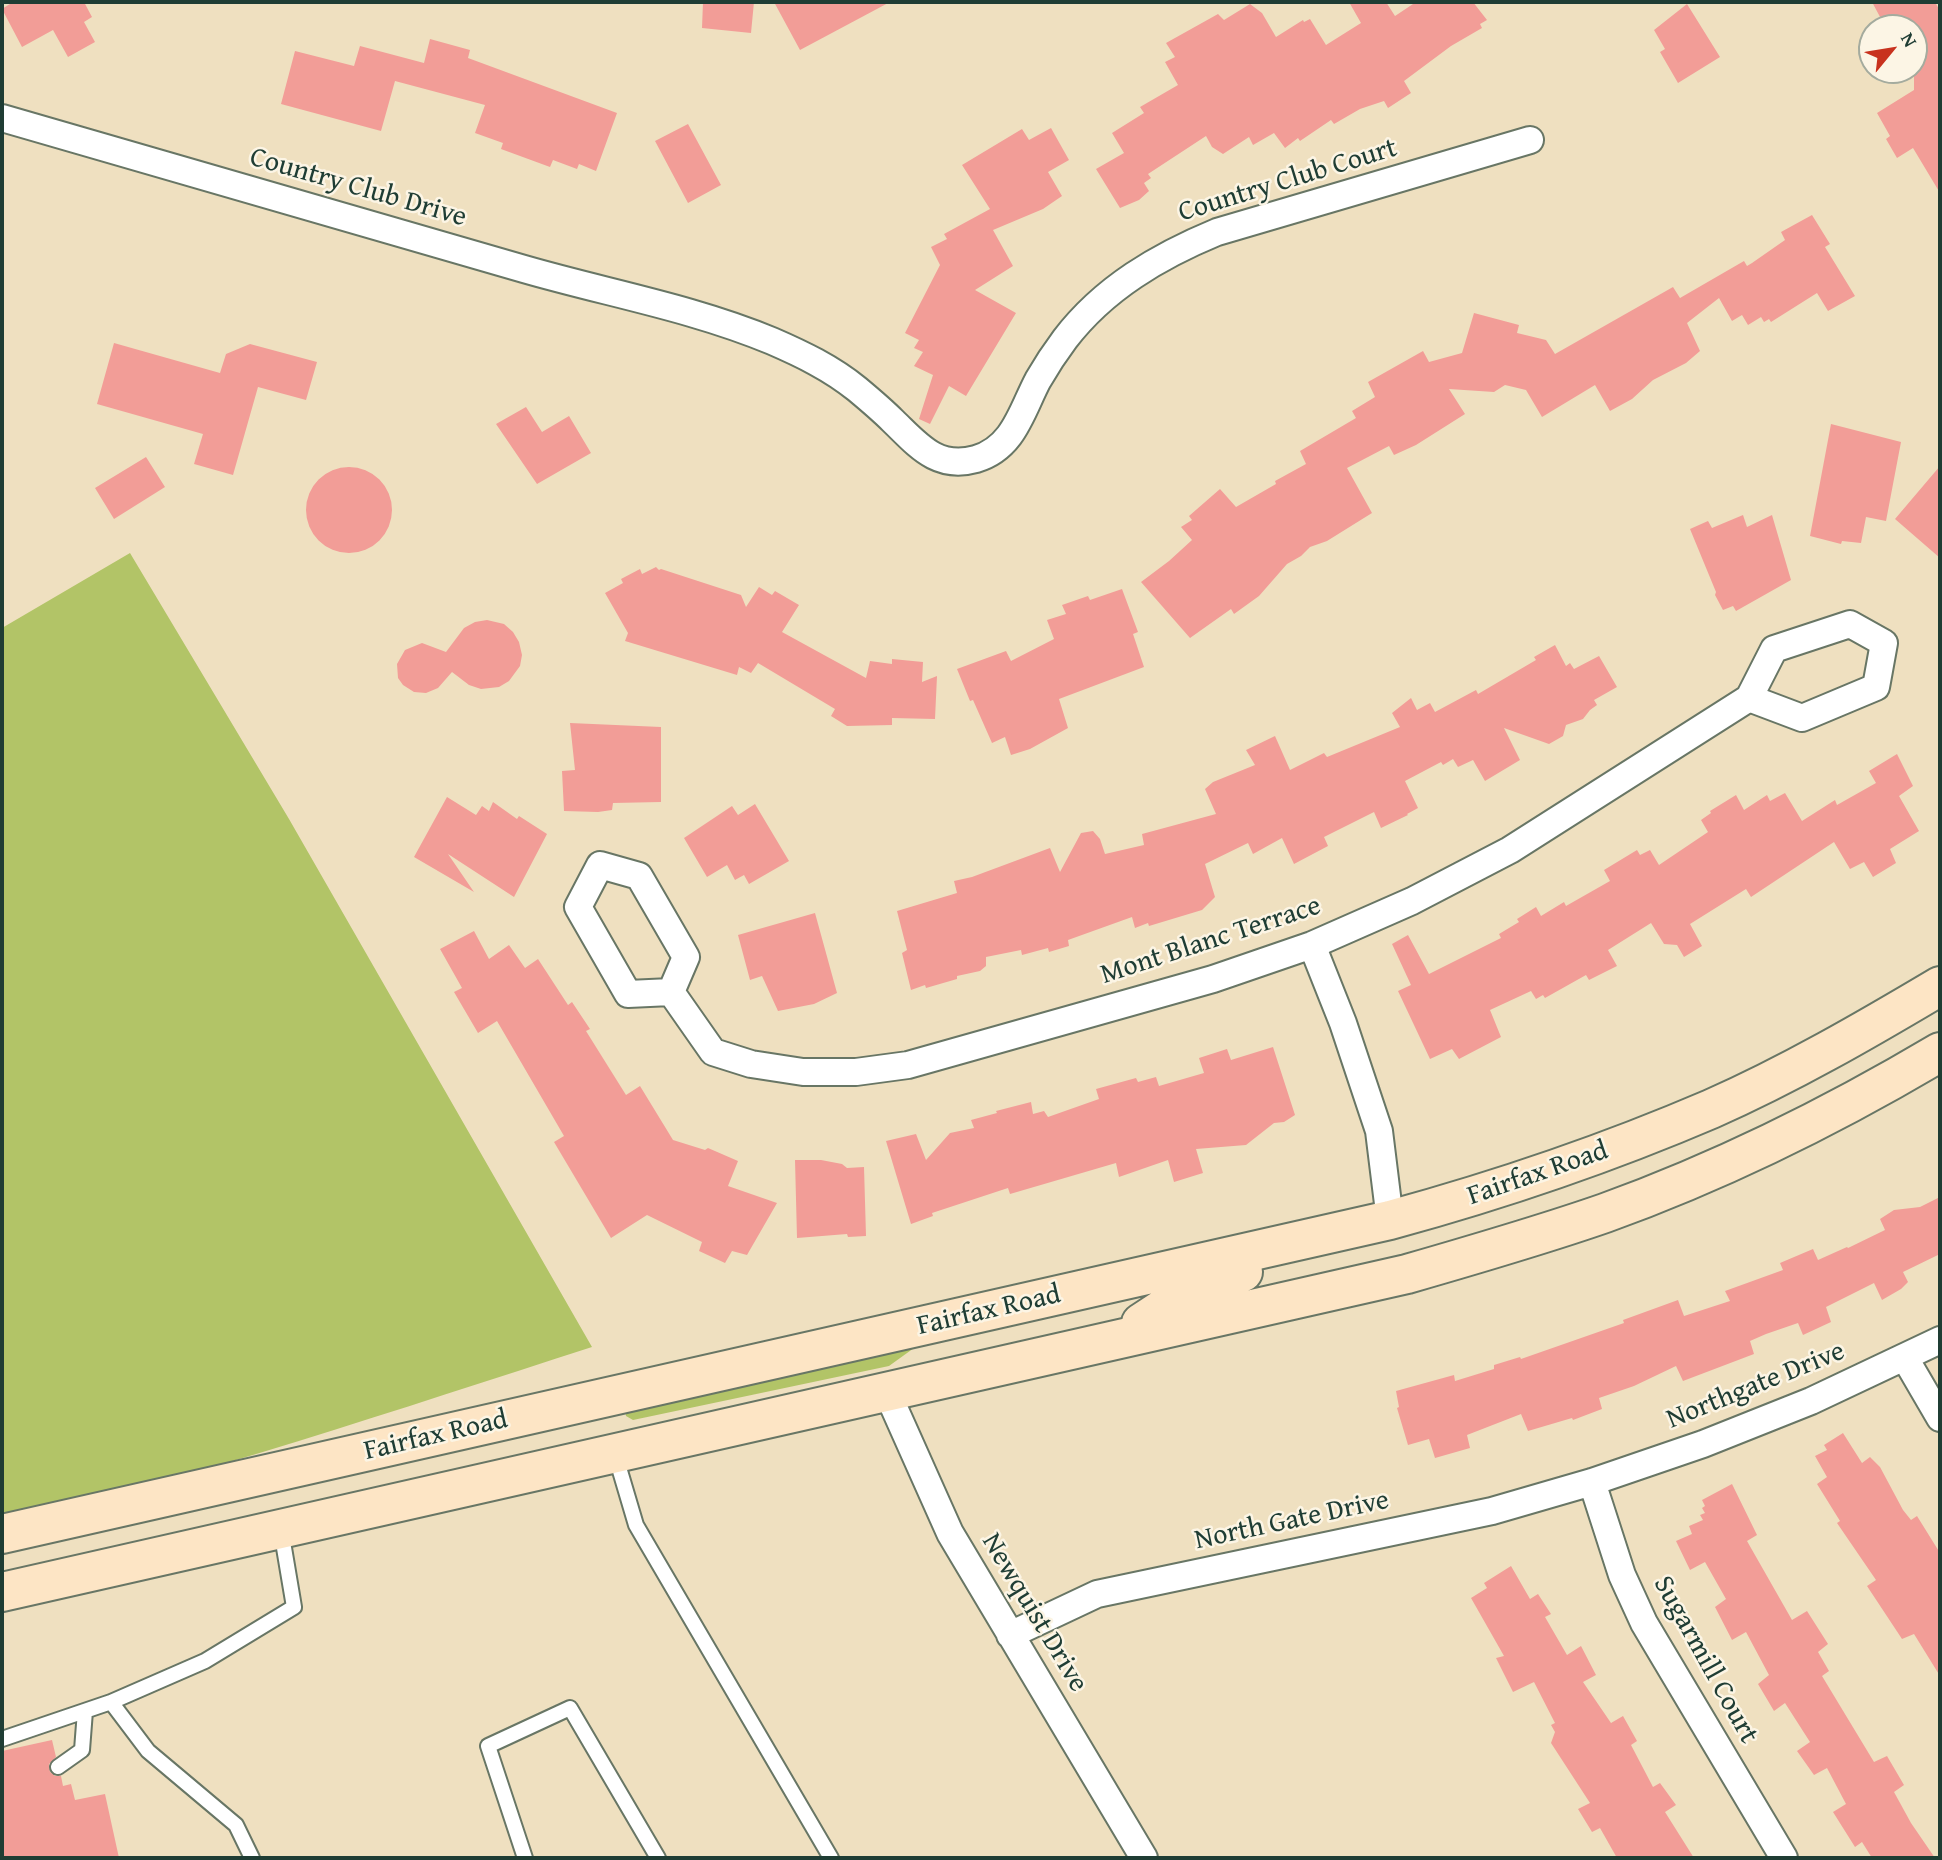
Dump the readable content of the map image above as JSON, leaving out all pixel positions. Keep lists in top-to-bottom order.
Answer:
{
  "streets": {
    "main road": ["Fairfax Road"],
    "street": [
      "Country Club Court",
      "Country Club Drive",
      "Mont Blanc Terrace",
      "Northgate Drive",
      "North Gate Drive",
      "Newquist Drive",
      "Sugarmill Court"
    ]
  },
  "crossings": [
    ["Country Club Court", "Country Club Drive"],
    ["Fairfax Road", "Newquist Drive"],
    ["Northgate Drive", "North Gate Drive"],
    ["Northgate Drive", "Sugarmill Court"],
    ["North Gate Drive", "Newquist Drive"],
    ["North Gate Drive", "Sugarmill Court"]
  ],
  "north": "top right"
}
